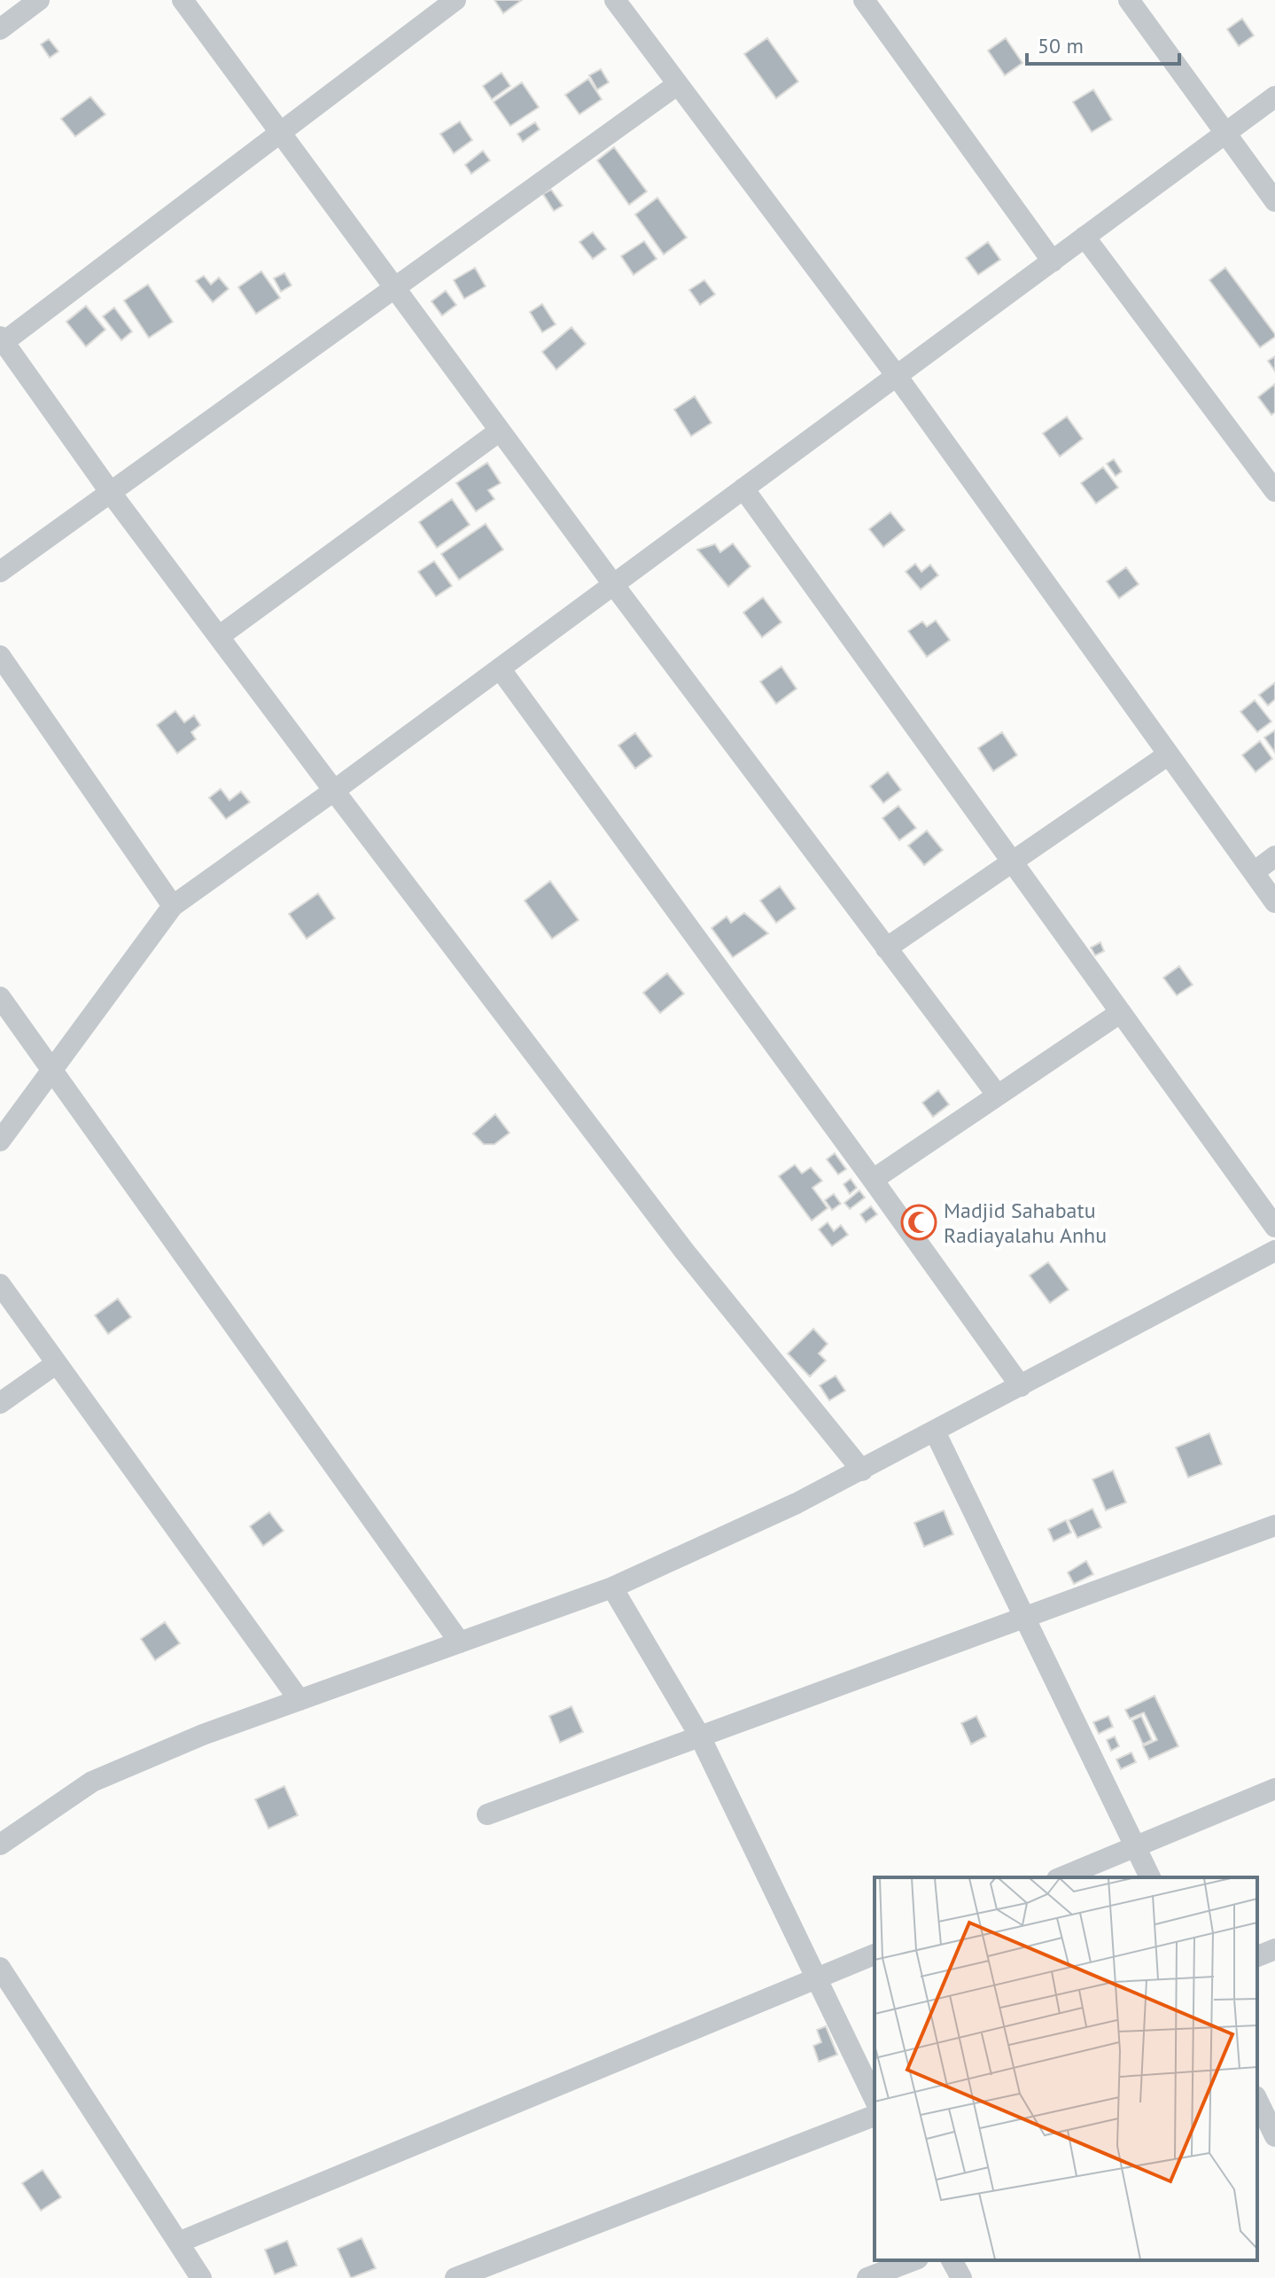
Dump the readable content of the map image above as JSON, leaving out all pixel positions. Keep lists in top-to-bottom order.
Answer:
{
  "places": {
    "mosque": ["Madjid Sahabatu Radiayalahu Anhu"]
  },
  "scale_bar": "50 m"
}
